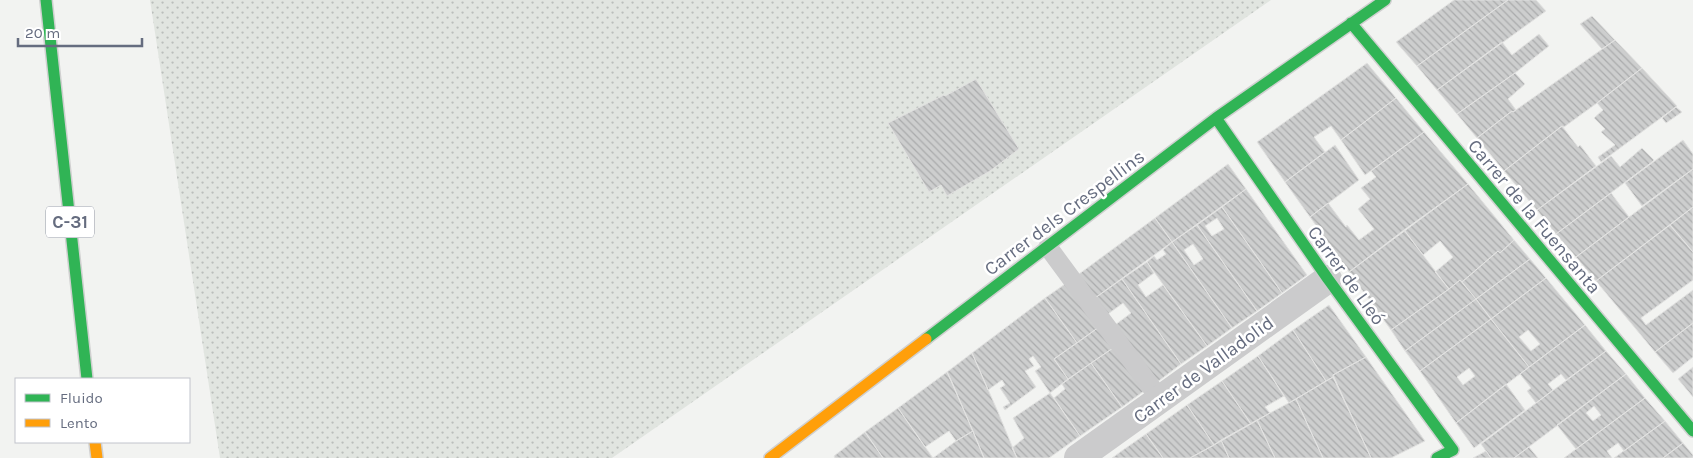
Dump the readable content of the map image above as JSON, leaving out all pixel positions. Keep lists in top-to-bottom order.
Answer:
{
  "streets": {
    "main road": [
      "Carrer dels Crespellins",
      "Carrer de la Fuensanta",
      "C-31",
      "Carrer de Lleó"
    ],
    "street": ["Carrer de Valladolid"]
  },
  "crossings": [
    ["Carrer dels Crespellins", "Carrer de la Fuensanta"],
    ["Carrer dels Crespellins", "Carrer de Lleó"],
    ["Carrer de Lleó", "Carrer de Valladolid"]
  ],
  "legend": ["Fluido", "Lento"],
  "scale_bar": "20 m"
}
